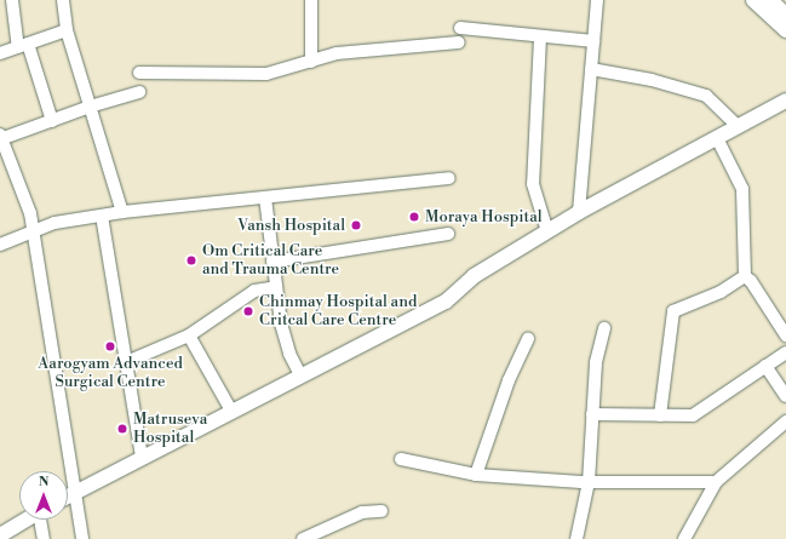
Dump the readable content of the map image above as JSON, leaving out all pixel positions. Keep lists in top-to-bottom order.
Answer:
{
  "places": [
    "Moraya Hospital",
    "Vansh Hospital",
    "Om Critical Care and Trauma Centre",
    "Chinmay Hospital and Critcal Care Centre",
    "Aarogyam Advanced Surgical Centre",
    "Matruseva Hospital"
  ],
  "north": "top"
}
